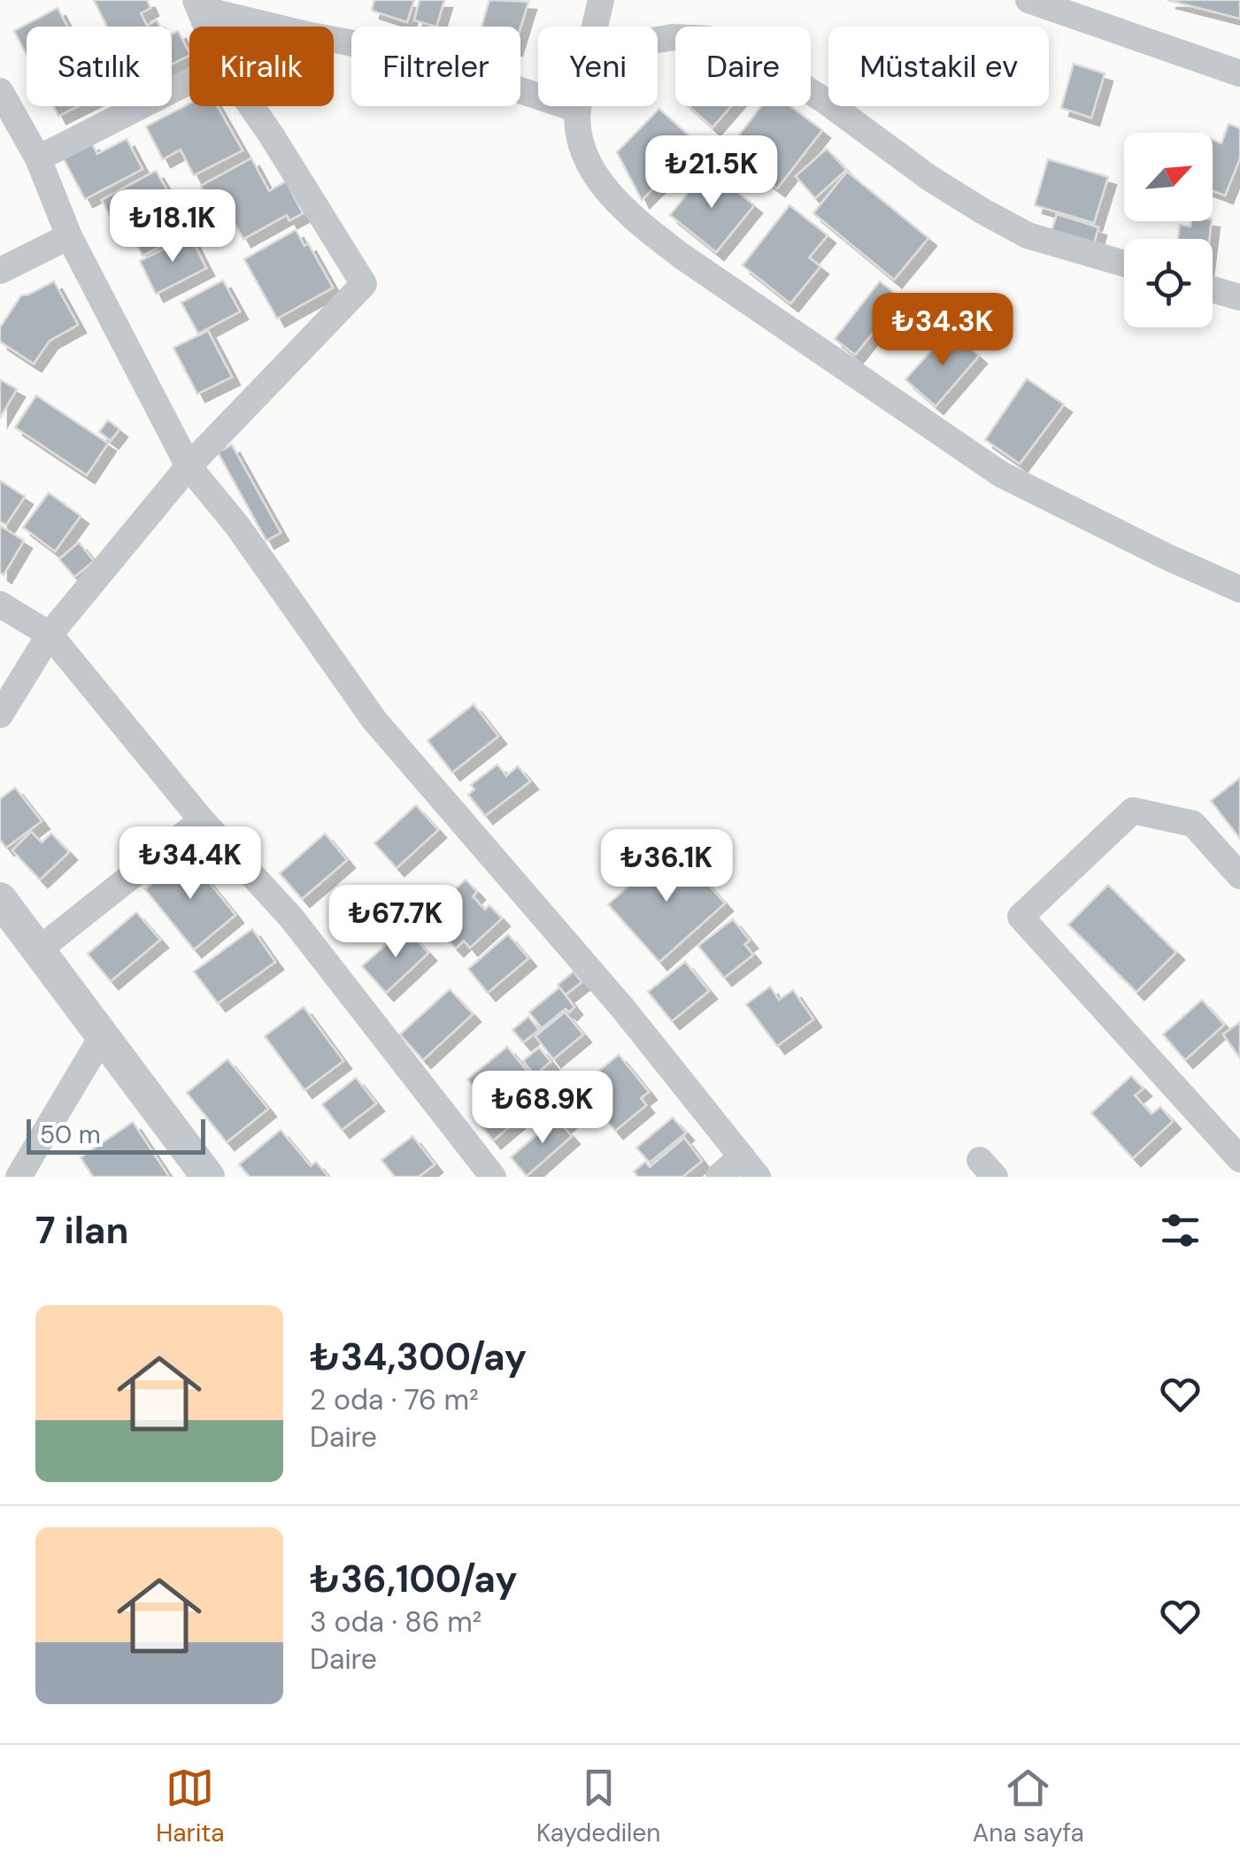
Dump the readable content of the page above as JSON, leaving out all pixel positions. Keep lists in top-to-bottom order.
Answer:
{
  "scale_bar": "50 m",
  "north": "top right",
  "page": {
    "chip": [
      "Satılık",
      "Kiralık",
      "Filtreler",
      "Yeni",
      "Daire",
      "Müstakil ev"
    ],
    "price": [
      "₺21.5K",
      "₺18.1K",
      "₺34.3K",
      "₺34.4K",
      "₺36.1K",
      "₺67.7K",
      "₺68.9K"
    ],
    "scale": "50 m",
    "heading": "7 ilan",
    "list": [
      {
        "name": "₺34,300/ay",
        "note": "2 oda · 76 m² · Daire"
      },
      {
        "name": "₺36,100/ay",
        "note": "3 oda · 86 m² · Daire"
      }
    ],
    "tabs": ["Harita", "Kaydedilen", "Ana sayfa"]
  }
}
